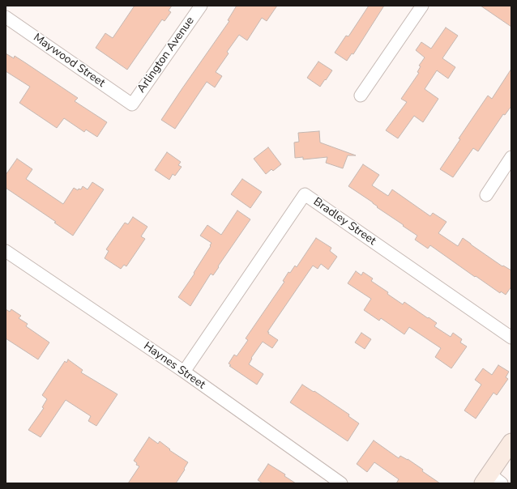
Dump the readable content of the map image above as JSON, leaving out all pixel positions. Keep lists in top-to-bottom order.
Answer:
{
  "streets": {
    "street": [
      "Arlington Avenue",
      "Maywood Street",
      "Bradley Street",
      "Haynes Street"
    ]
  },
  "crossings": [
    ["Arlington Avenue", "Maywood Street"],
    ["Bradley Street", "Haynes Street"]
  ]
}
